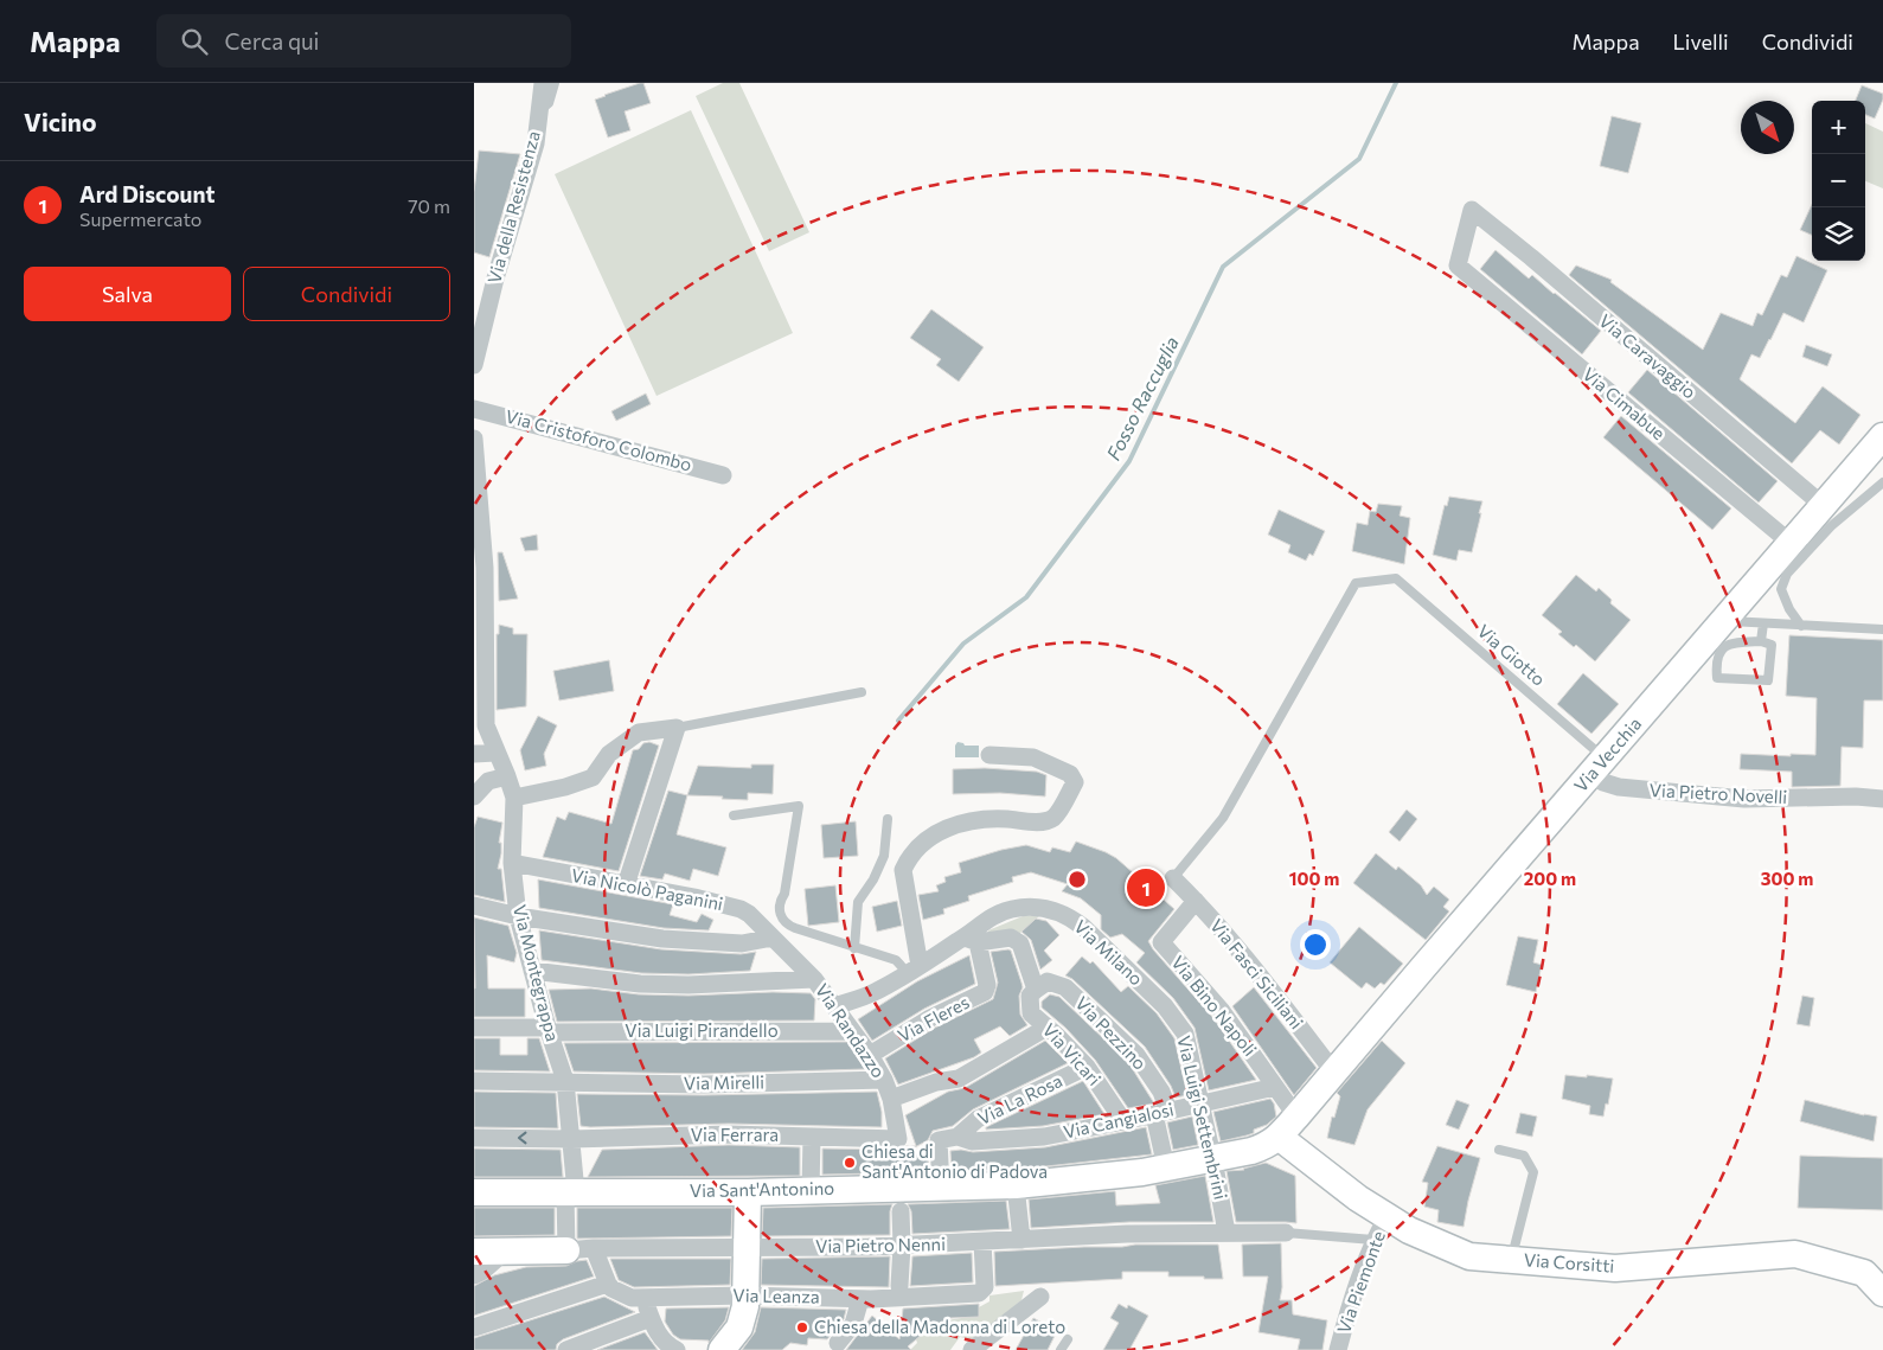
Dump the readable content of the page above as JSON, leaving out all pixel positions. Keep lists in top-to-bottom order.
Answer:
{
  "streets": {
    "street": [
      "Via della Resistenza",
      "Via Caravaggio",
      "Via Cimabue",
      "Via Cristoforo Colombo",
      "Via Vecchia",
      "Via Pietro Novelli",
      "Via Nicolò Paganini",
      "Via Milano",
      "Via Montegrappa",
      "Via Fasci Siciliani",
      "Via Bino Napoli",
      "Via Fleres",
      "Via Luigi Pirandello",
      "Via Randazzo",
      "Via Pezzino",
      "Via Vicari",
      "Via Mirelli",
      "Via La Rosa",
      "Via Luigi Settembrini",
      "Via Cangialosi",
      "Via Ferrara",
      "Via Sant'Antonino",
      "Via Pietro Nenni",
      "Via Corsitti",
      "Via Piemonte",
      "Via Leanza"
    ],
    "lane": ["Via Giotto"]
  },
  "crossings": [
    ["Via Caravaggio", "Via Cimabue"],
    ["Via Caravaggio", "Via Vecchia"],
    ["Via Cimabue", "Via Vecchia"],
    ["Via Giotto", "Via Vecchia"],
    ["Via Giotto", "Via Pietro Novelli"],
    ["Via Giotto", "Via Fasci Siciliani"],
    ["Via Vecchia", "Via Pietro Novelli"],
    ["Via Vecchia", "Via Fasci Siciliani"],
    ["Via Vecchia", "Via Sant'Antonino"],
    ["Via Nicolò Paganini", "Via Montegrappa"],
    ["Via Nicolò Paganini", "Via Randazzo"],
    ["Via Milano", "Via Fleres"],
    ["Via Milano", "Via Randazzo"],
    ["Via Milano", "Via Vicari"],
    ["Via Milano", "Via Luigi Settembrini"],
    ["Via Montegrappa", "Via Luigi Pirandello"],
    ["Via Montegrappa", "Via Mirelli"],
    ["Via Montegrappa", "Via Ferrara"],
    ["Via Montegrappa", "Via Sant'Antonino"],
    ["Via Montegrappa", "Via Pietro Nenni"],
    ["Via Fasci Siciliani", "Via Bino Napoli"],
    ["Via Fasci Siciliani", "Via Sant'Antonino"],
    ["Via Bino Napoli", "Via Cangialosi"],
    ["Via Bino Napoli", "Via Sant'Antonino"],
    ["Via Fleres", "Via Randazzo"],
    ["Via Fleres", "Via Vicari"],
    ["Via Luigi Pirandello", "Via Randazzo"],
    ["Via Randazzo", "Via Mirelli"],
    ["Via Randazzo", "Via Ferrara"],
    ["Via Pezzino", "Via Vicari"],
    ["Via Pezzino", "Via Cangialosi"],
    ["Via Vicari", "Via La Rosa"],
    ["Via Vicari", "Via Cangialosi"],
    ["Via La Rosa", "Via Cangialosi"],
    ["Via Luigi Settembrini", "Via Cangialosi"],
    ["Via Luigi Settembrini", "Via Sant'Antonino"],
    ["Via Luigi Settembrini", "Via Pietro Nenni"],
    ["Via Sant'Antonino", "Via Corsitti"],
    ["Via Pietro Nenni", "Via Leanza"],
    ["Via Corsitti", "Via Piemonte"]
  ],
  "water": ["Fosso Raccuglia"],
  "places": ["Chiesa di Sant'Antonio di Padova", "Chiesa della Madonna di Loreto"],
  "north": "bottom right",
  "page": {
    "header": "Mappa",
    "search": "Cerca qui",
    "nav": ["Mappa", "Livelli", "Condividi"],
    "heading": "Vicino",
    "map_buttons": ["+", "−"],
    "list": [
      {
        "mark": "1",
        "name": "Ard Discount",
        "note": "Supermercato",
        "value": "70 m"
      }
    ],
    "buttons": ["Salva", "Condividi"],
    "pins": "1"
  },
  "rings": ["100 m", "200 m", "300 m"]
}
